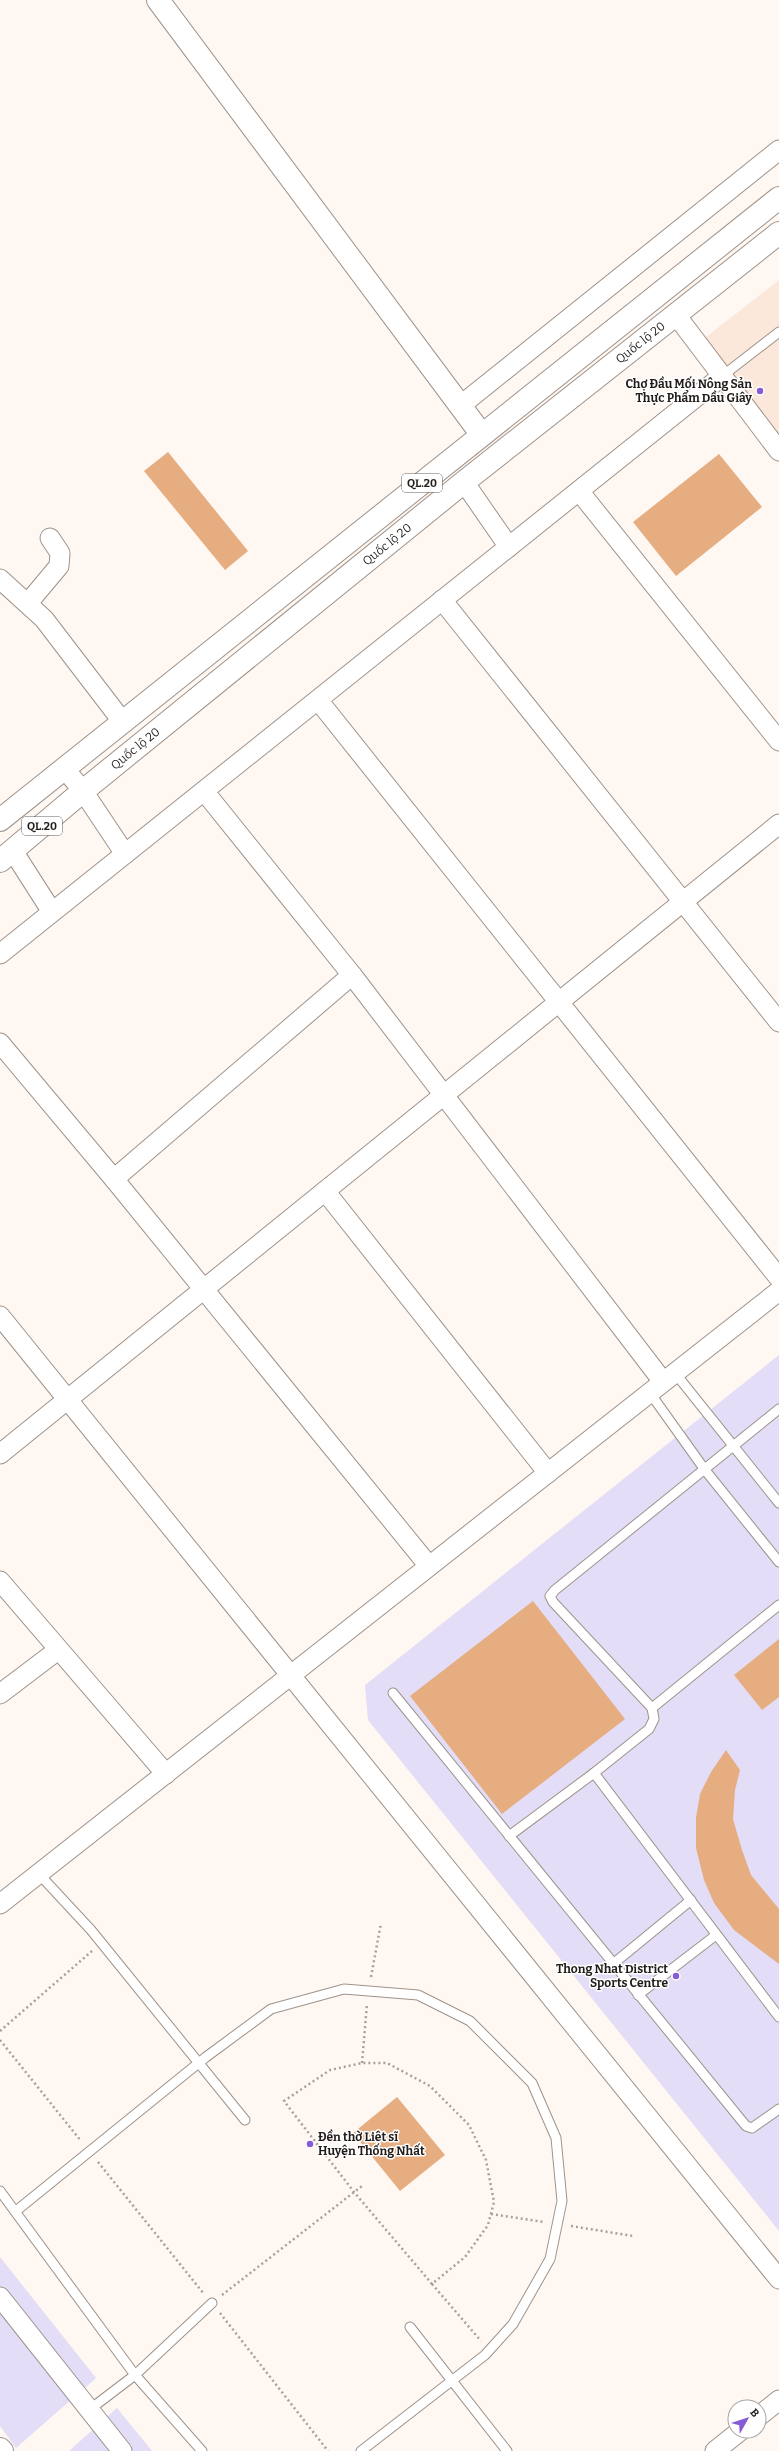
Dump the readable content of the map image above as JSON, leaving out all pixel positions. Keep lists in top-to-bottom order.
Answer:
{
  "streets": {
    "main road": ["Quốc lộ 20", "QL.20"]
  },
  "places": ["Chợ Đầu Mối Nông Sản Thực Phẩm Dầu Giây", "Thong Nhat District Sports Centre", "Đền thờ Liệt sĩ Huyện Thống Nhất"],
  "north": "top right"
}
